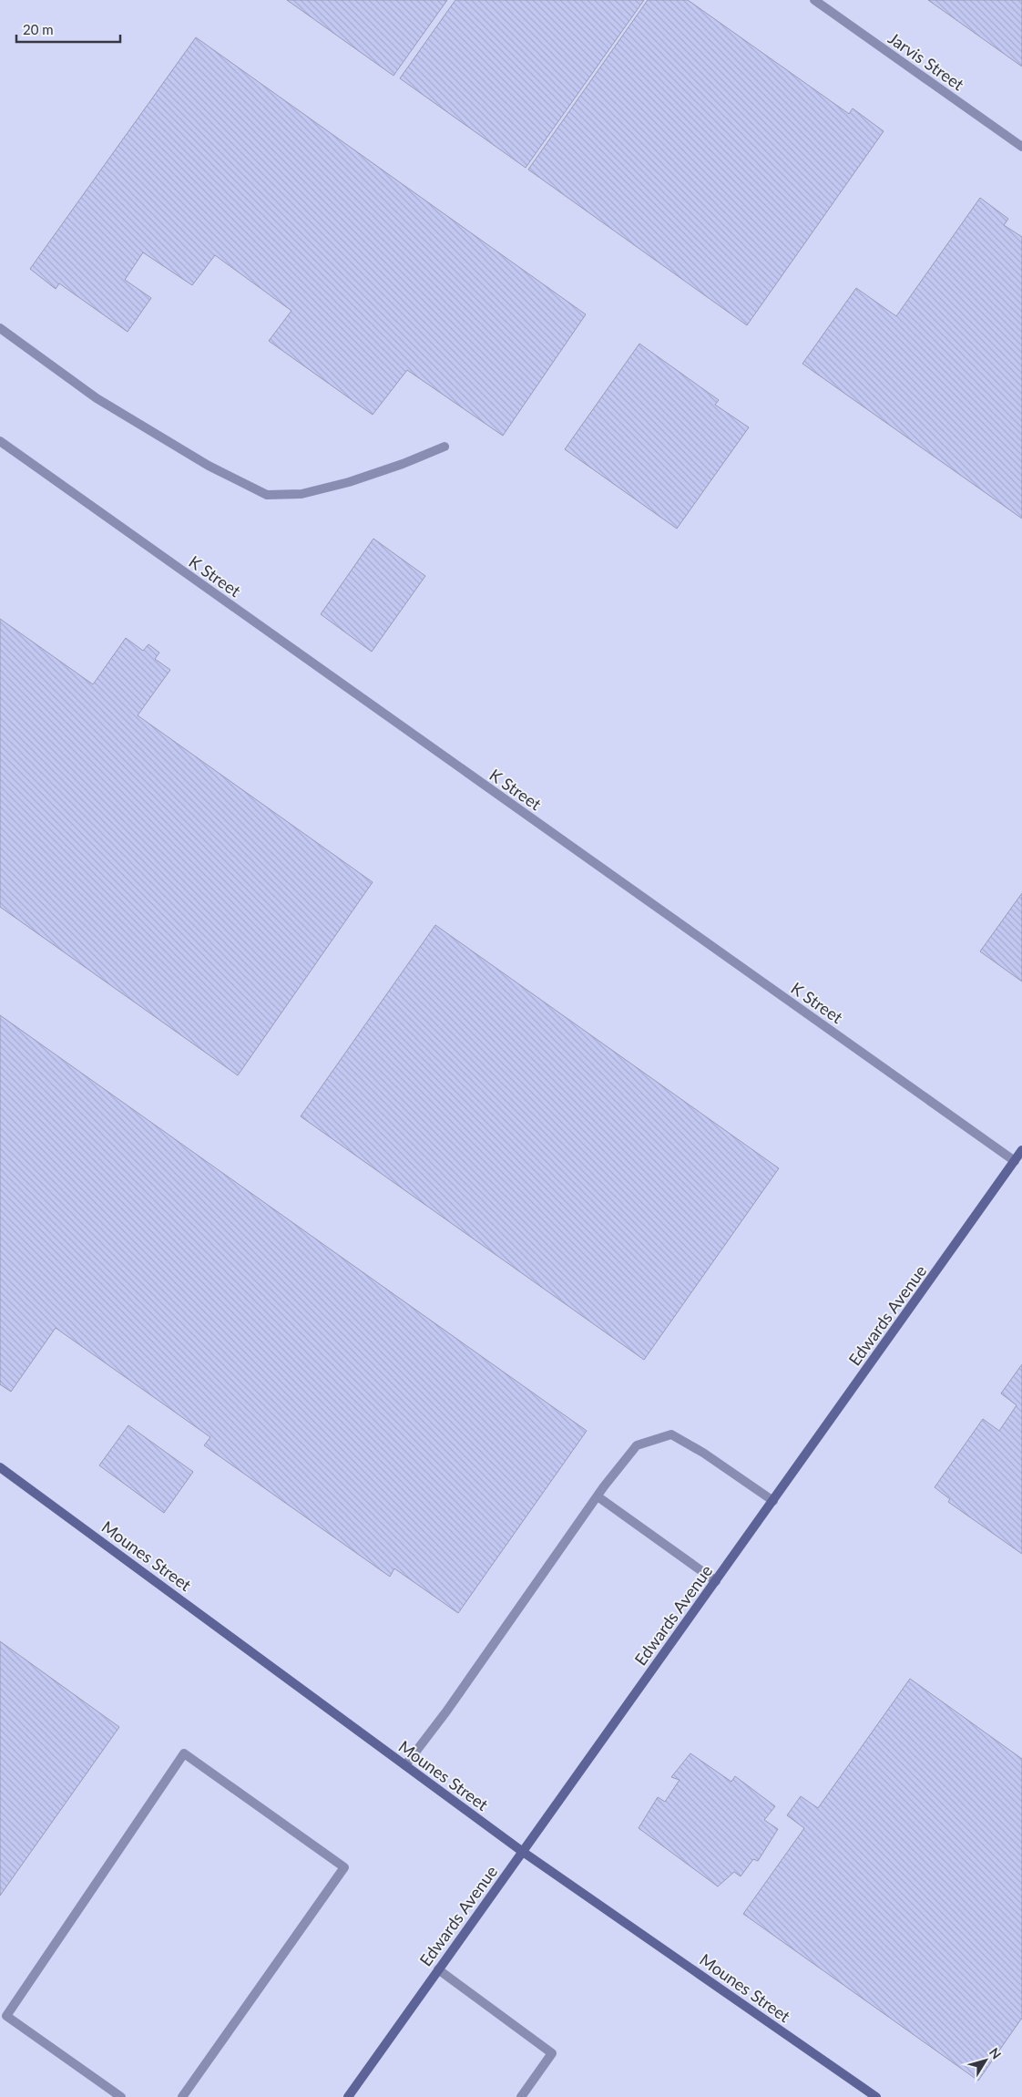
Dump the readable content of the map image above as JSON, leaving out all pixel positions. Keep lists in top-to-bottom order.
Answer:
{
  "streets": {
    "street": [
      "Jarvis Street",
      "K Street",
      "Edwards Avenue",
      "Mounes Street"
    ]
  },
  "crossings": [
    ["K Street", "Edwards Avenue"],
    ["Edwards Avenue", "Mounes Street"]
  ],
  "scale_bar": "20 m",
  "north": "top right"
}
